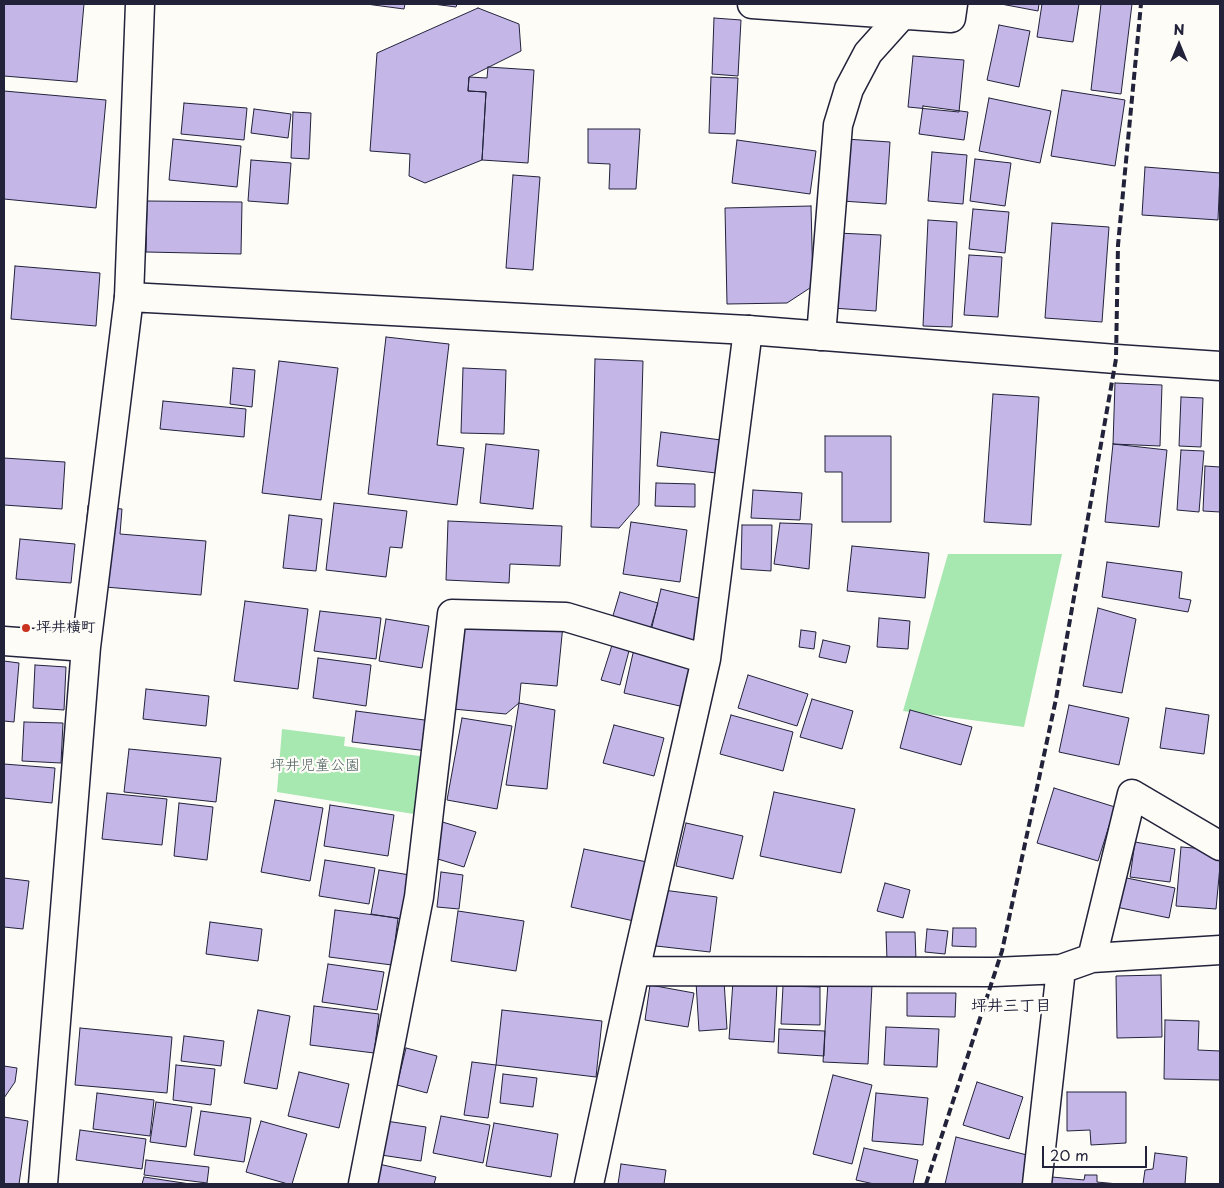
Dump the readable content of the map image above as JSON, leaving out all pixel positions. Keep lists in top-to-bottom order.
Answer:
{
  "districts": ["坪井三丁目"],
  "parks": ["坪井児童公園"],
  "places": ["坪井横町"],
  "scale_bar": "20 m",
  "north": "top"
}
